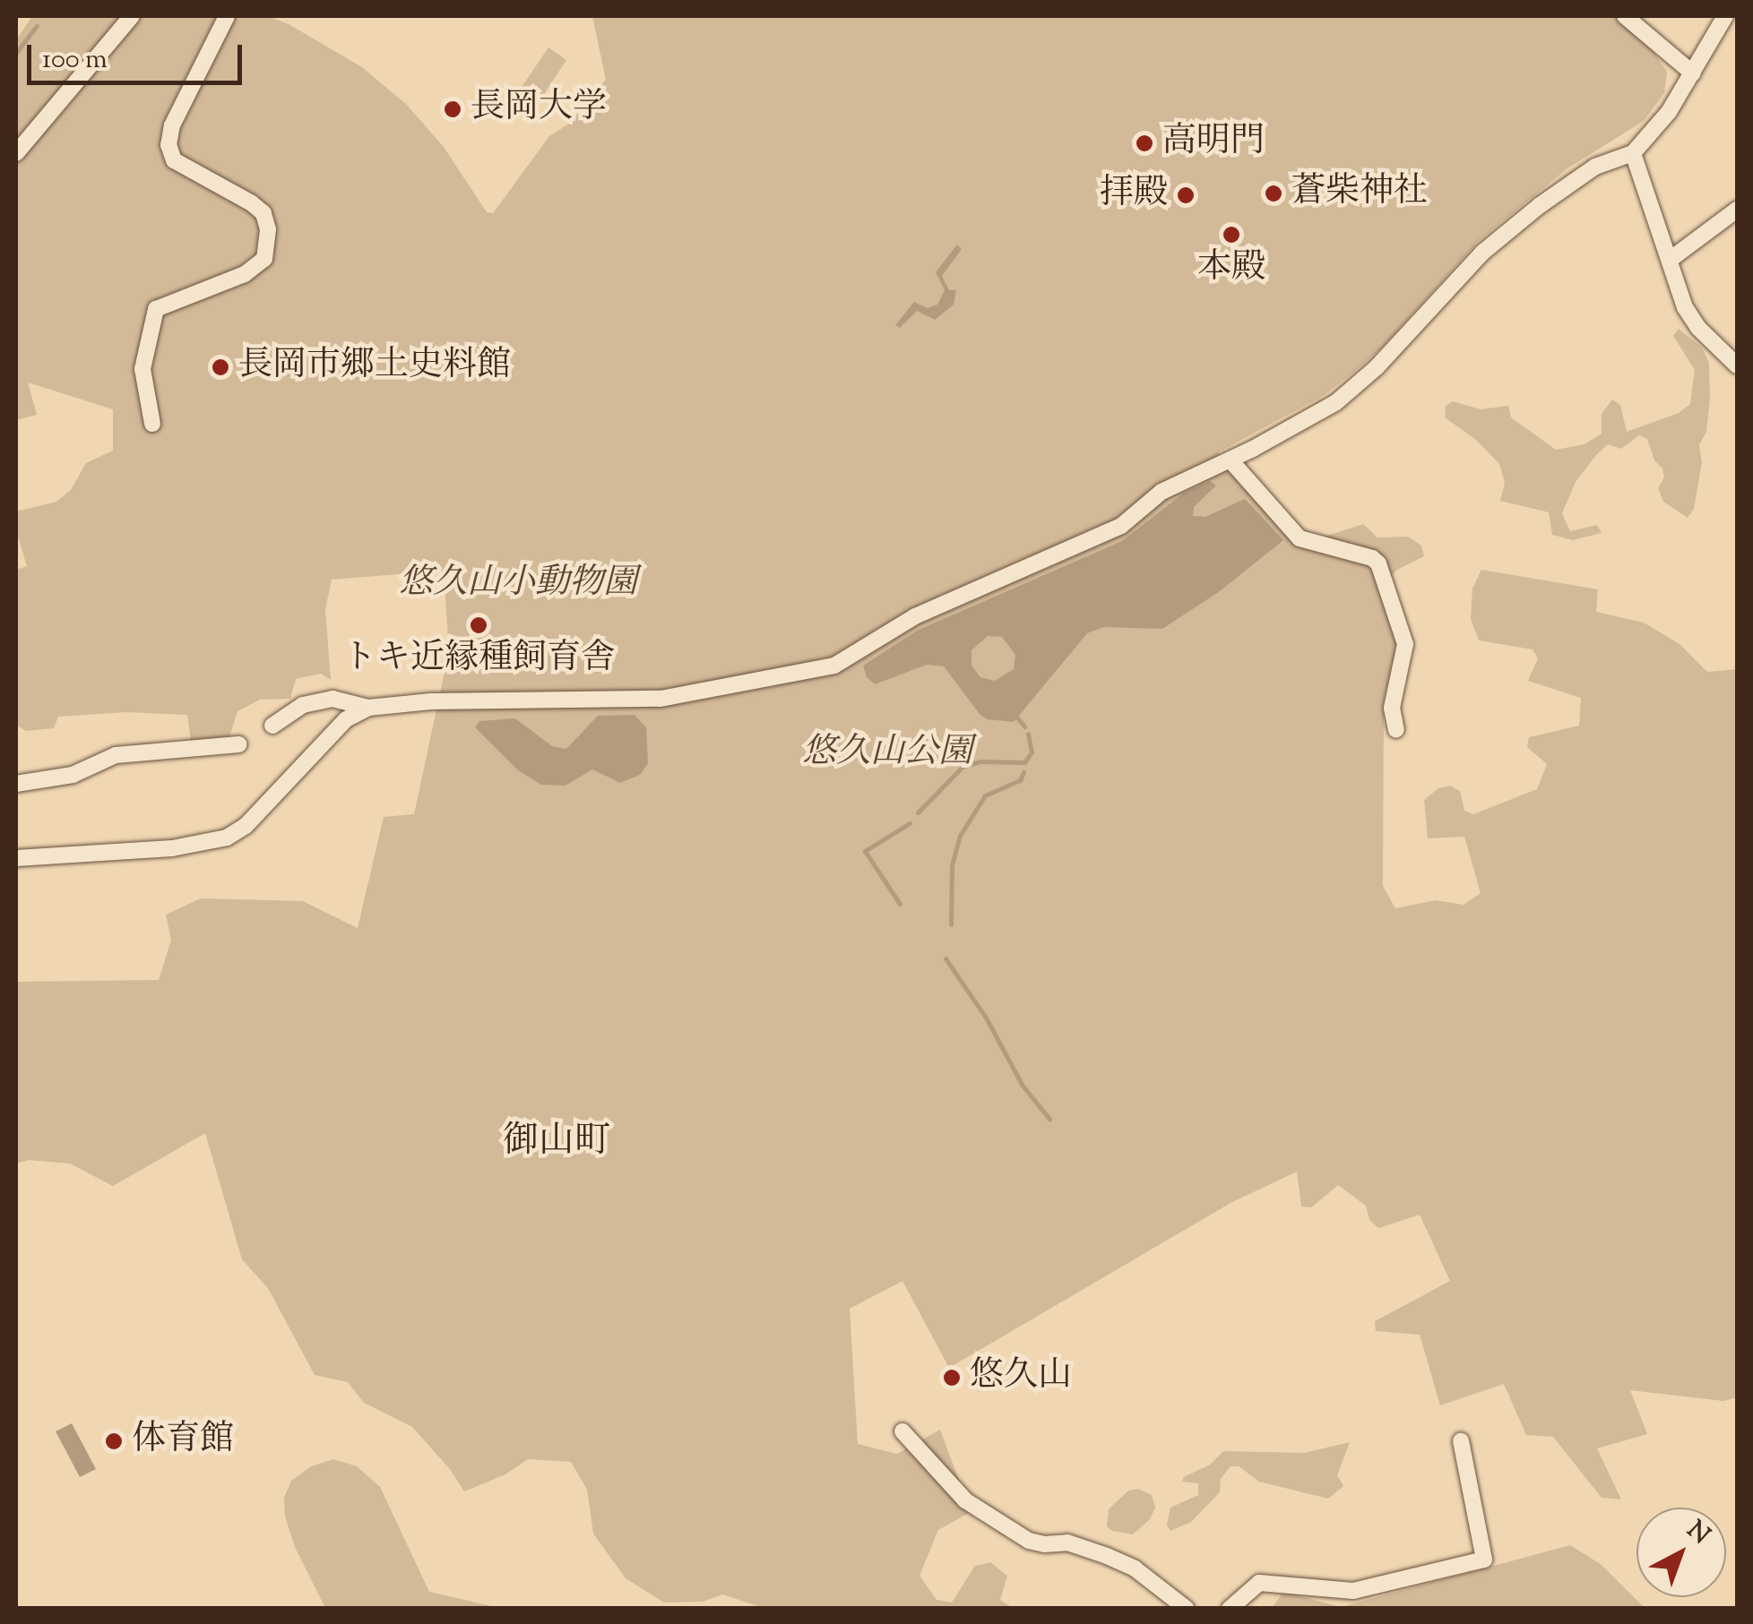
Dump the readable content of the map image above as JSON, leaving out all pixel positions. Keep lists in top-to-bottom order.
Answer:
{
  "districts": ["御山町"],
  "parks": ["悠久山小動物園", "悠久山公園"],
  "places": [
    "長岡大学",
    "高明門",
    "蒼柴神社",
    "拝殿",
    "本殿",
    "長岡市郷土史料館",
    "トキ近縁種飼育舎",
    "悠久山",
    "体育館"
  ],
  "scale_bar": "100 m",
  "north": "top right"
}
